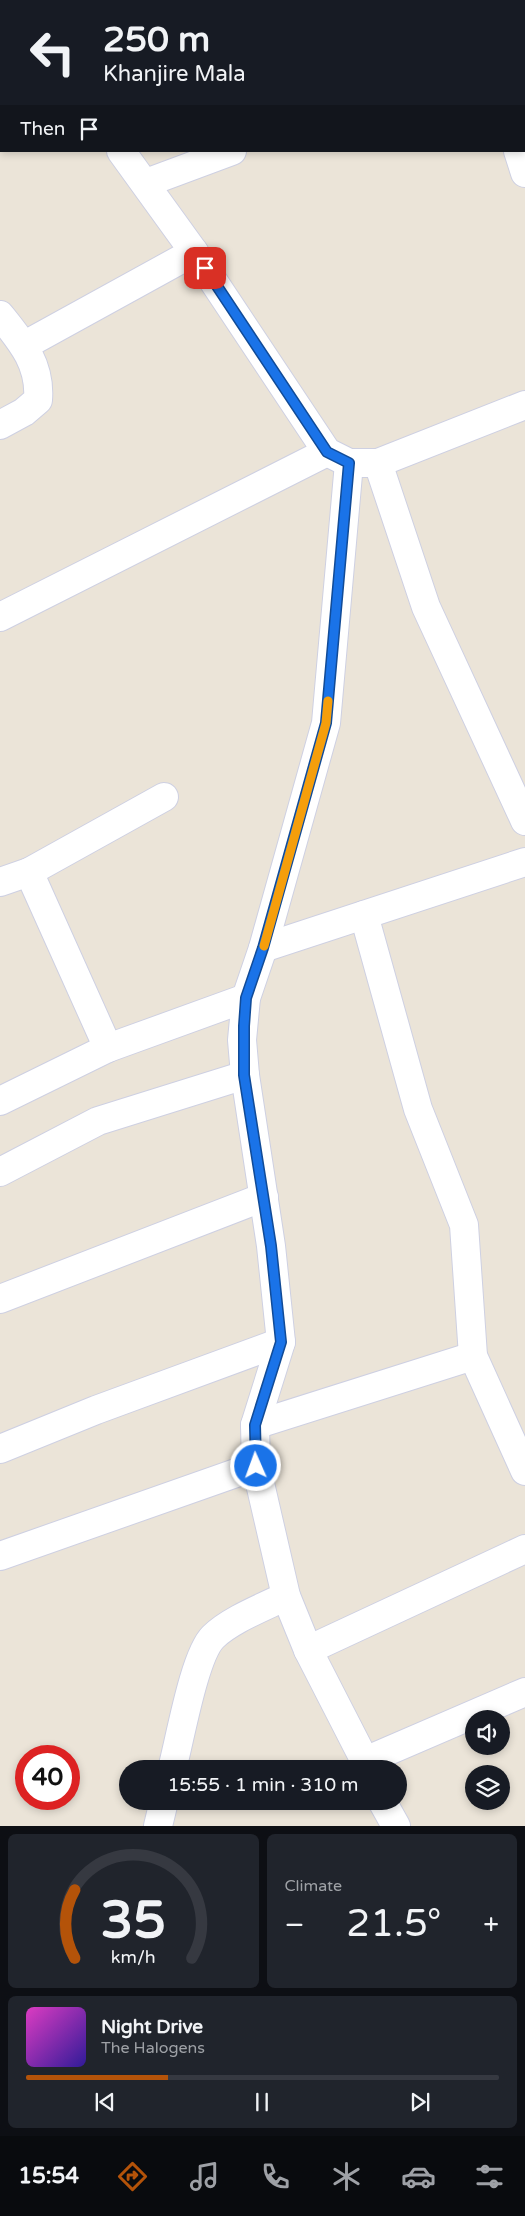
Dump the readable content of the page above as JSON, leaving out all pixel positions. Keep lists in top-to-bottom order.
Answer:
{
  "page": {
    "turn": ["250 m", "Khanjire Mala"],
    "then": "Then",
    "limit": "40",
    "trip": "15:55 · 1 min · 310 m",
    "tile": "Climate",
    "heat": ["−", "21.5°", "+"],
    "song": ["Night Drive", "The Halogens"],
    "tabs": "15:54",
    "gauge": ["35", "km/h"]
  }
}
